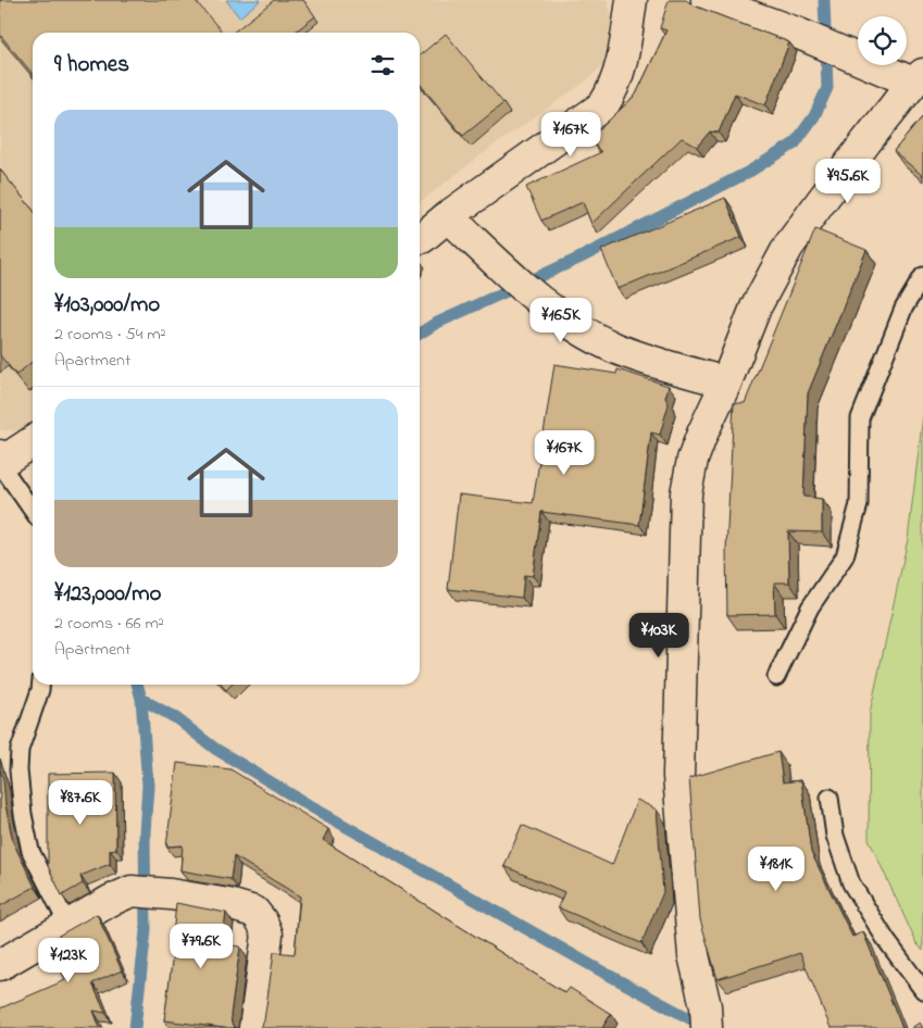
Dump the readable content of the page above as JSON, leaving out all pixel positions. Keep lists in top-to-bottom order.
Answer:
{
  "page": {
    "heading": "9 homes",
    "list": [
      {
        "name": "¥103,000/mo",
        "note": "2 rooms · 54 m² · Apartment"
      },
      {
        "name": "¥123,000/mo",
        "note": "2 rooms · 66 m² · Apartment"
      }
    ],
    "price": [
      "¥167K",
      "¥95.6K",
      "¥165K",
      "¥167K",
      "¥103K",
      "¥87.6K",
      "¥181K",
      "¥79.6K",
      "¥123K"
    ]
  }
}
